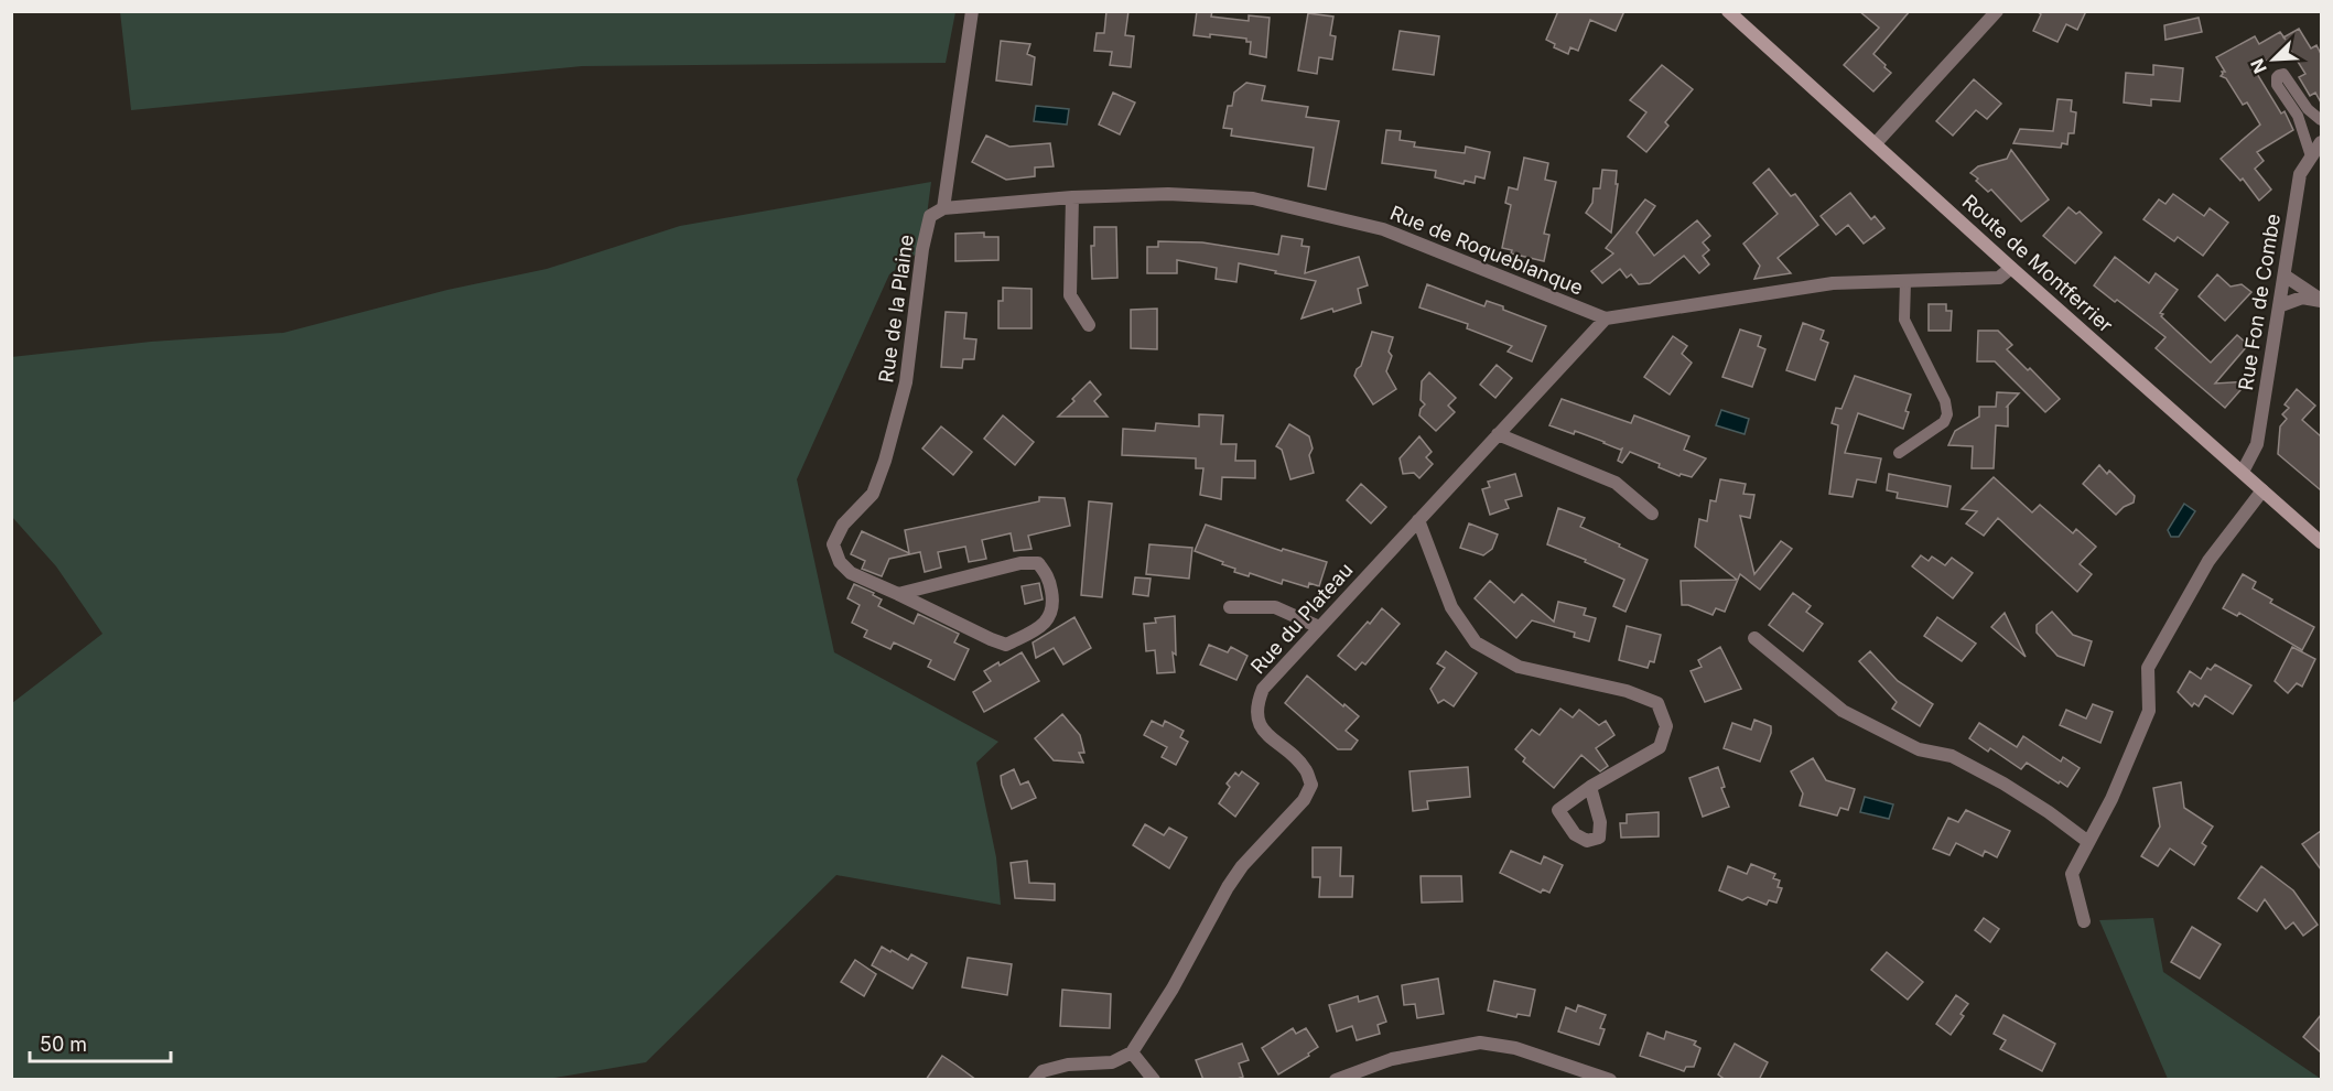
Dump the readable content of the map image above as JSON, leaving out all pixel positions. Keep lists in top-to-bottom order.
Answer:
{
  "streets": {
    "street": [
      "Rue de Roqueblanque",
      "Route de Montferrier",
      "Rue Fon de Combe",
      "Rue de la Plaine",
      "Rue du Plateau"
    ]
  },
  "crossings": [
    ["Rue de Roqueblanque", "Rue de la Plaine"],
    ["Rue de Roqueblanque", "Rue du Plateau"],
    ["Route de Montferrier", "Rue Fon de Combe"]
  ],
  "scale_bar": "50 m",
  "north": "bottom left"
}
